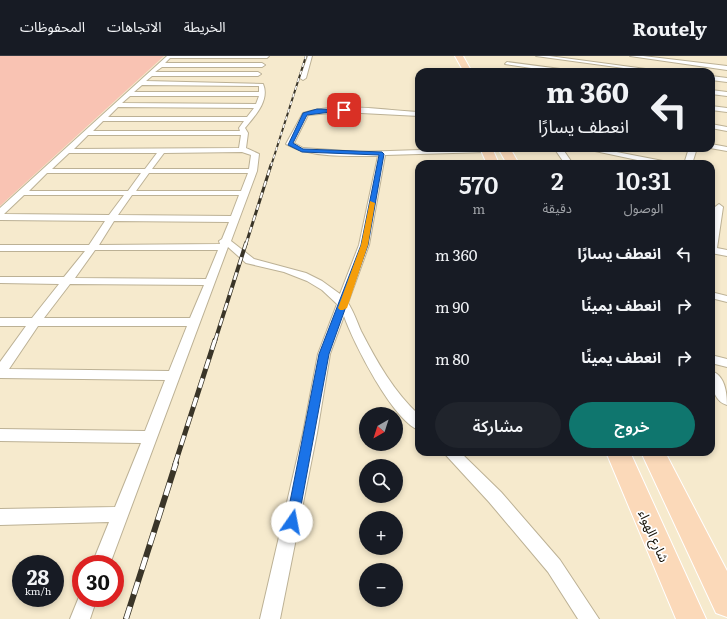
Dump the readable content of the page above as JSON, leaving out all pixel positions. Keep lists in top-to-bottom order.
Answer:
{
  "streets": {
    "main road": ["شارع الهواء"]
  },
  "north": "bottom left",
  "page": {
    "header": "Routely",
    "nav": ["الخريطة", "الاتجاهات", "المحفوظات"],
    "turn": ["360 m", "انعطف يسارًا"],
    "eta": [
      "10:31",
      "الوصول",
      "2",
      "دقيقة",
      "570",
      "m"
    ],
    "list": [
      {
        "name": "انعطف يسارًا",
        "value": "360 m"
      },
      {
        "name": "انعطف يمينًا",
        "value": "90 m"
      },
      {
        "name": "انعطف يمينًا",
        "value": "80 m"
      }
    ],
    "buttons": ["خروج", "مشاركة"],
    "map_buttons": ["+", "−"],
    "speed": "28 km/h",
    "limit": "30"
  }
}
